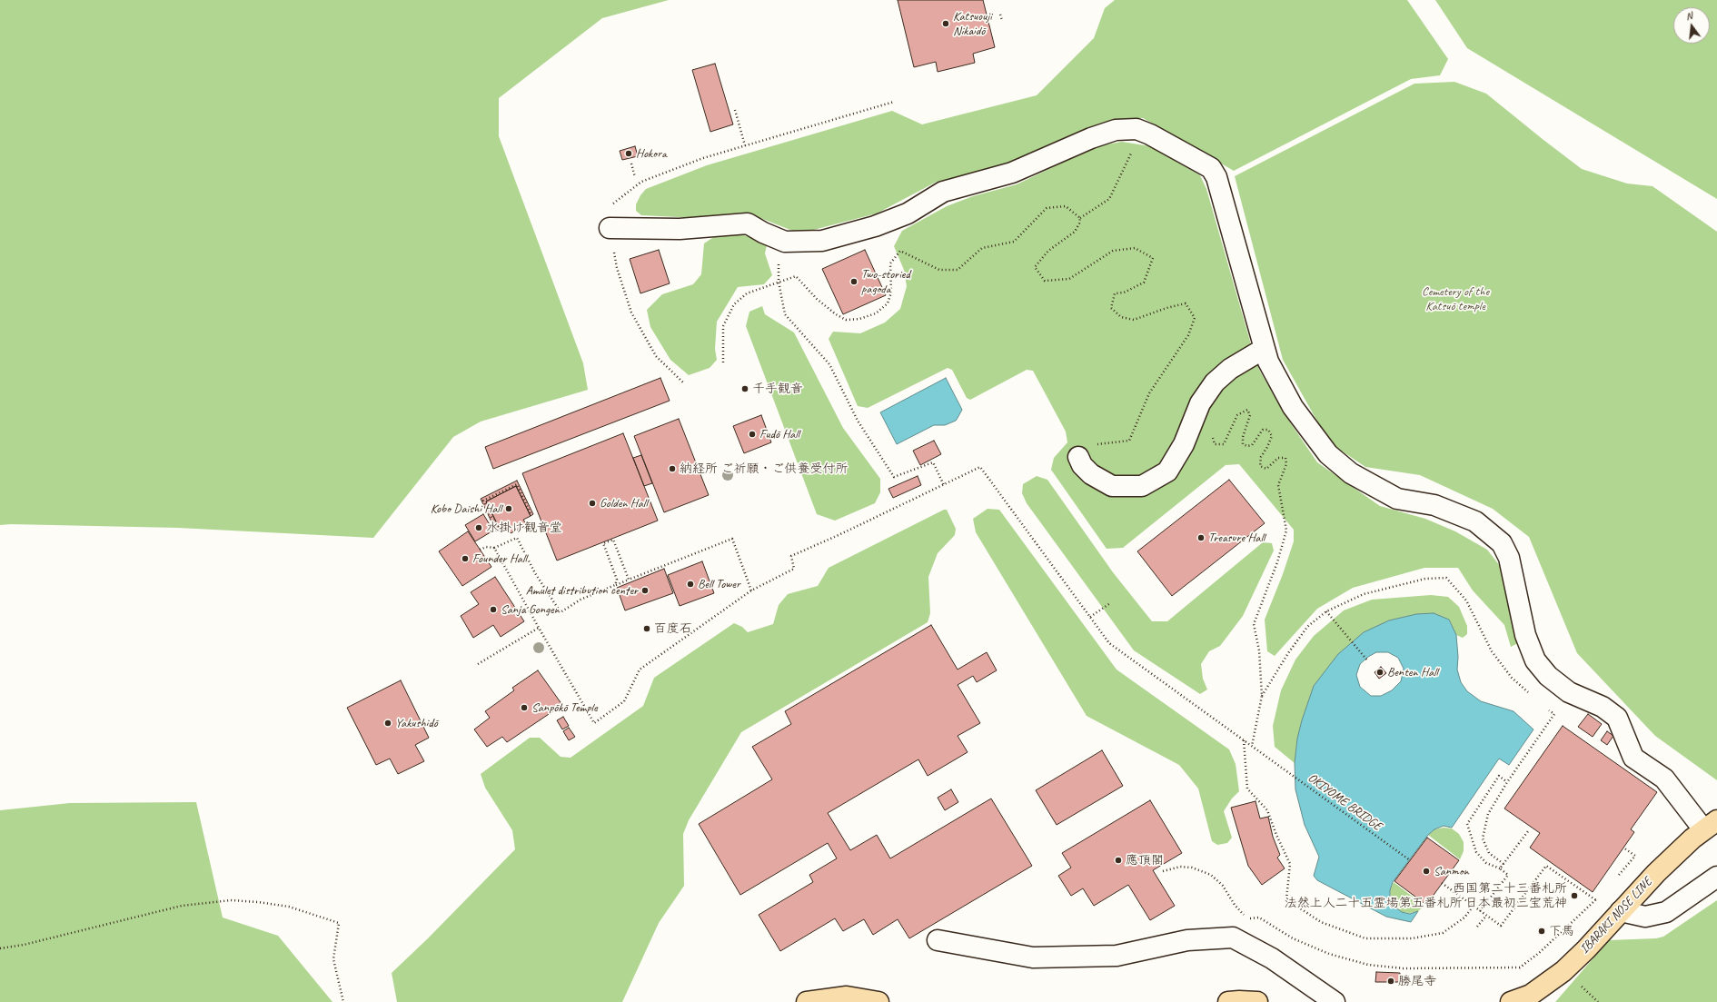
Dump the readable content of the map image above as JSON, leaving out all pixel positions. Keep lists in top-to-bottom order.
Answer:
{
  "streets": {
    "main road": ["IBARAKI NOSE LINE"],
    "path": ["OKIYOME BRIDGE"]
  },
  "parks": ["Cemetery of the Katsuō temple"],
  "places": [
    "Katsuouji Nikaidō",
    "Hokora",
    "Two-storied pagoda",
    "千手観音",
    "Fudō Hall",
    "納経所 ご祈願・ご供養受付所",
    "Golden Hall",
    "Kobo Daishi Hall",
    "水掛け観音堂",
    "Treasure Hall",
    "Founder Hall",
    "Bell Tower",
    "Amulet distribution center",
    "Sanja Gongen",
    "百度石",
    "Benten Hall",
    "Sanpōkō Temple",
    "Yakushidō",
    "應頂閣",
    "Sanmon",
    "西国第二十三番札所 法然上人二十五霊場第五番札所 日本最初三宝荒神",
    "下馬",
    "勝尾寺"
  ],
  "north": "top"
}
